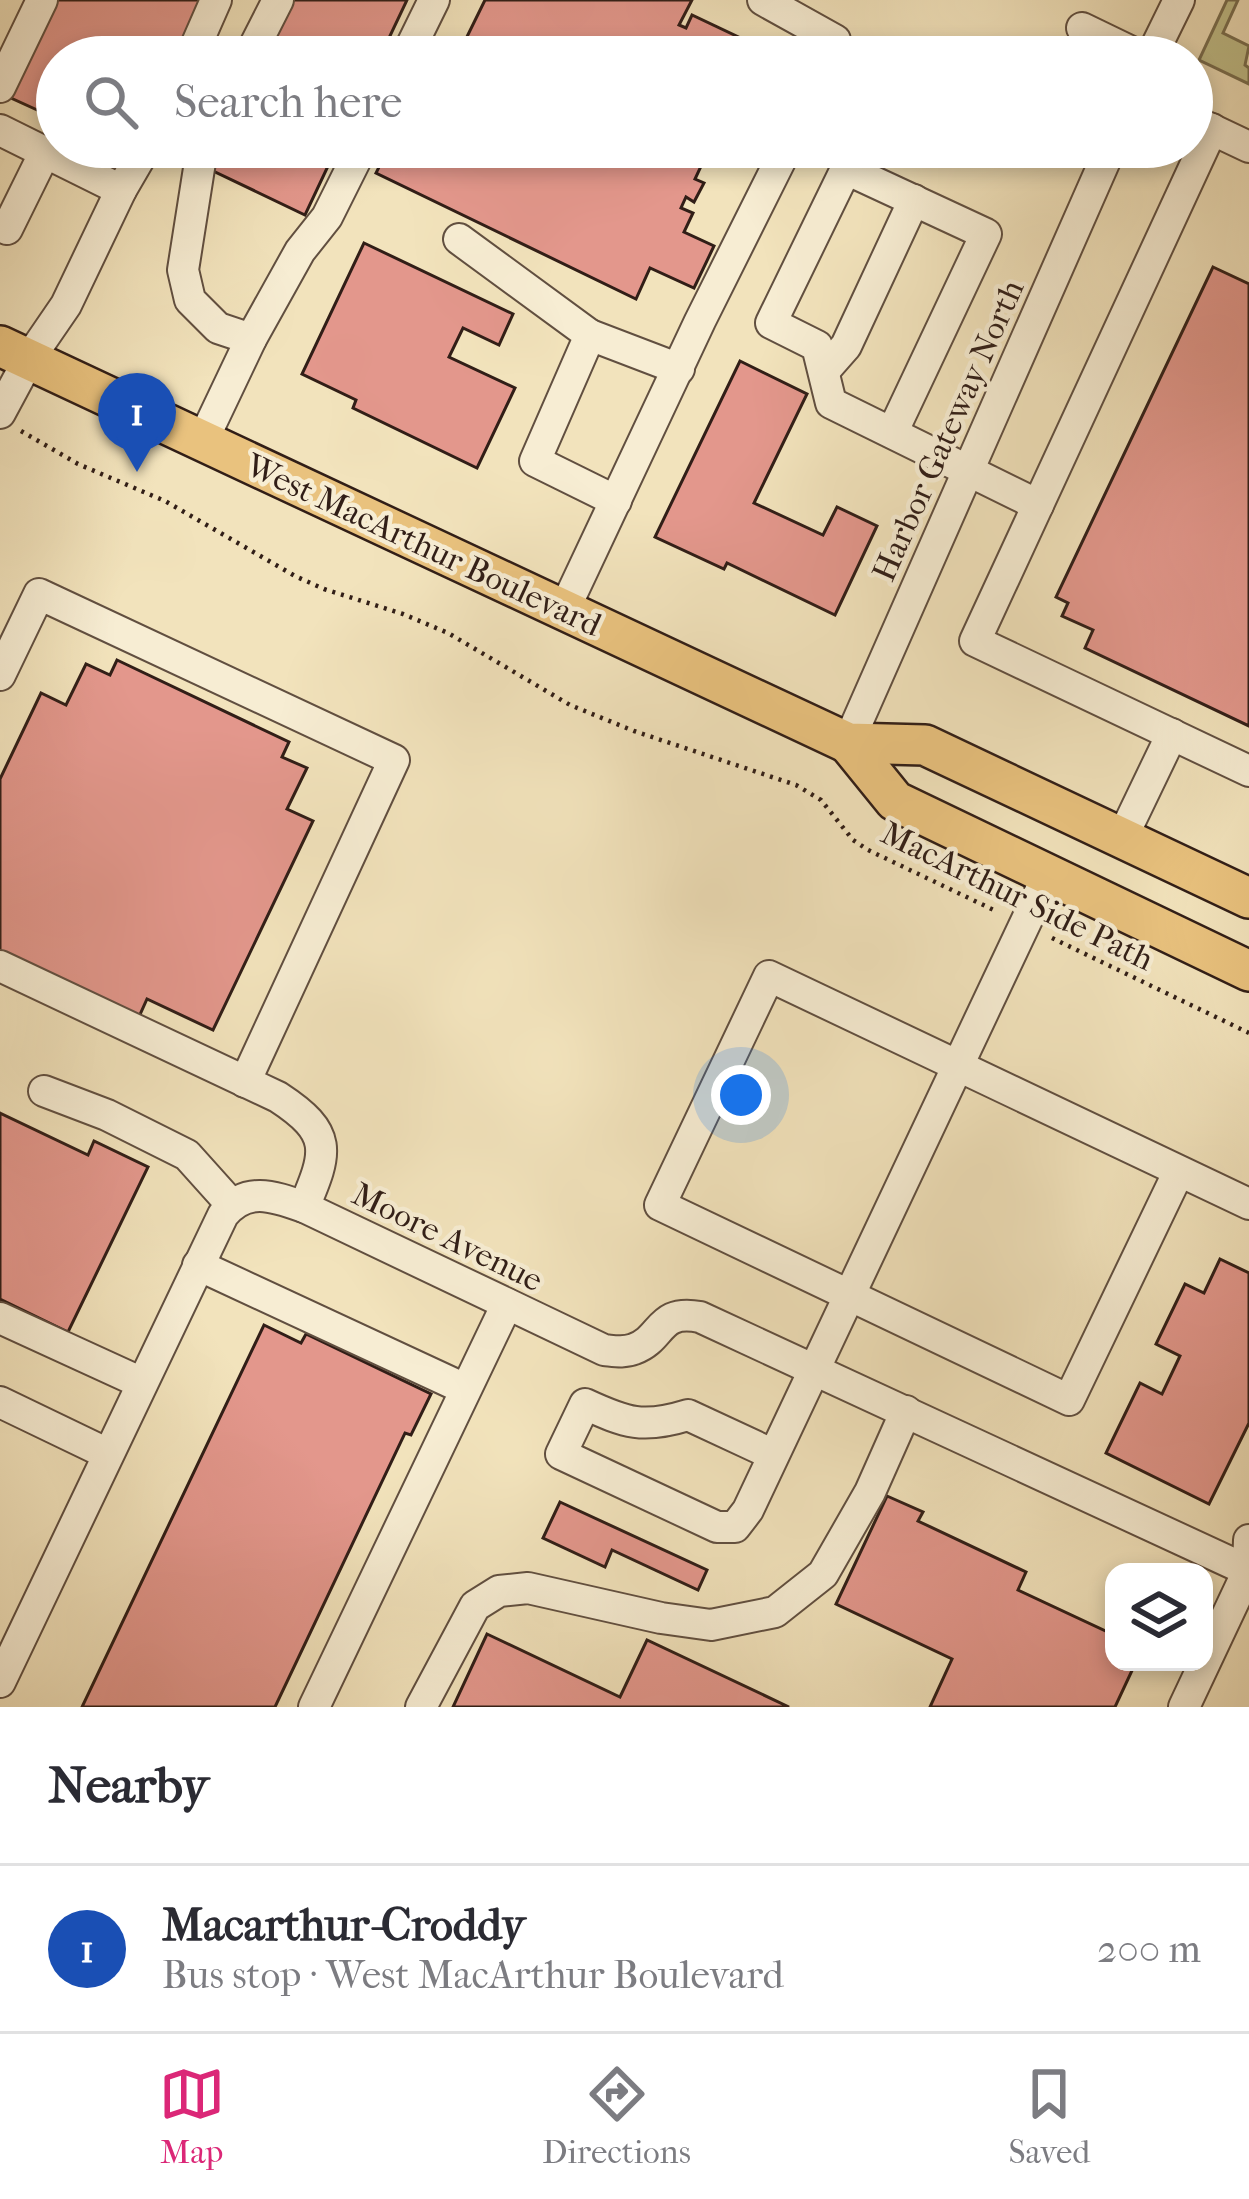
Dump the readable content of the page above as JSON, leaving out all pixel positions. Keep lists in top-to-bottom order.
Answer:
{
  "streets": {
    "main road": ["West MacArthur Boulevard"],
    "street": ["Harbor Gateway North", "Moore Avenue"],
    "path": ["MacArthur Side Path"]
  },
  "crossings": [
    ["Harbor Gateway North", "West MacArthur Boulevard"]
  ],
  "page": {
    "search": "Search here",
    "pins": "1",
    "heading": "Nearby",
    "list": [
      {
        "mark": "1",
        "name": "Macarthur-Croddy",
        "note": "Bus stop · West MacArthur Boulevard",
        "value": "200 m"
      }
    ],
    "nav": ["Map", "Directions", "Saved"]
  }
}
